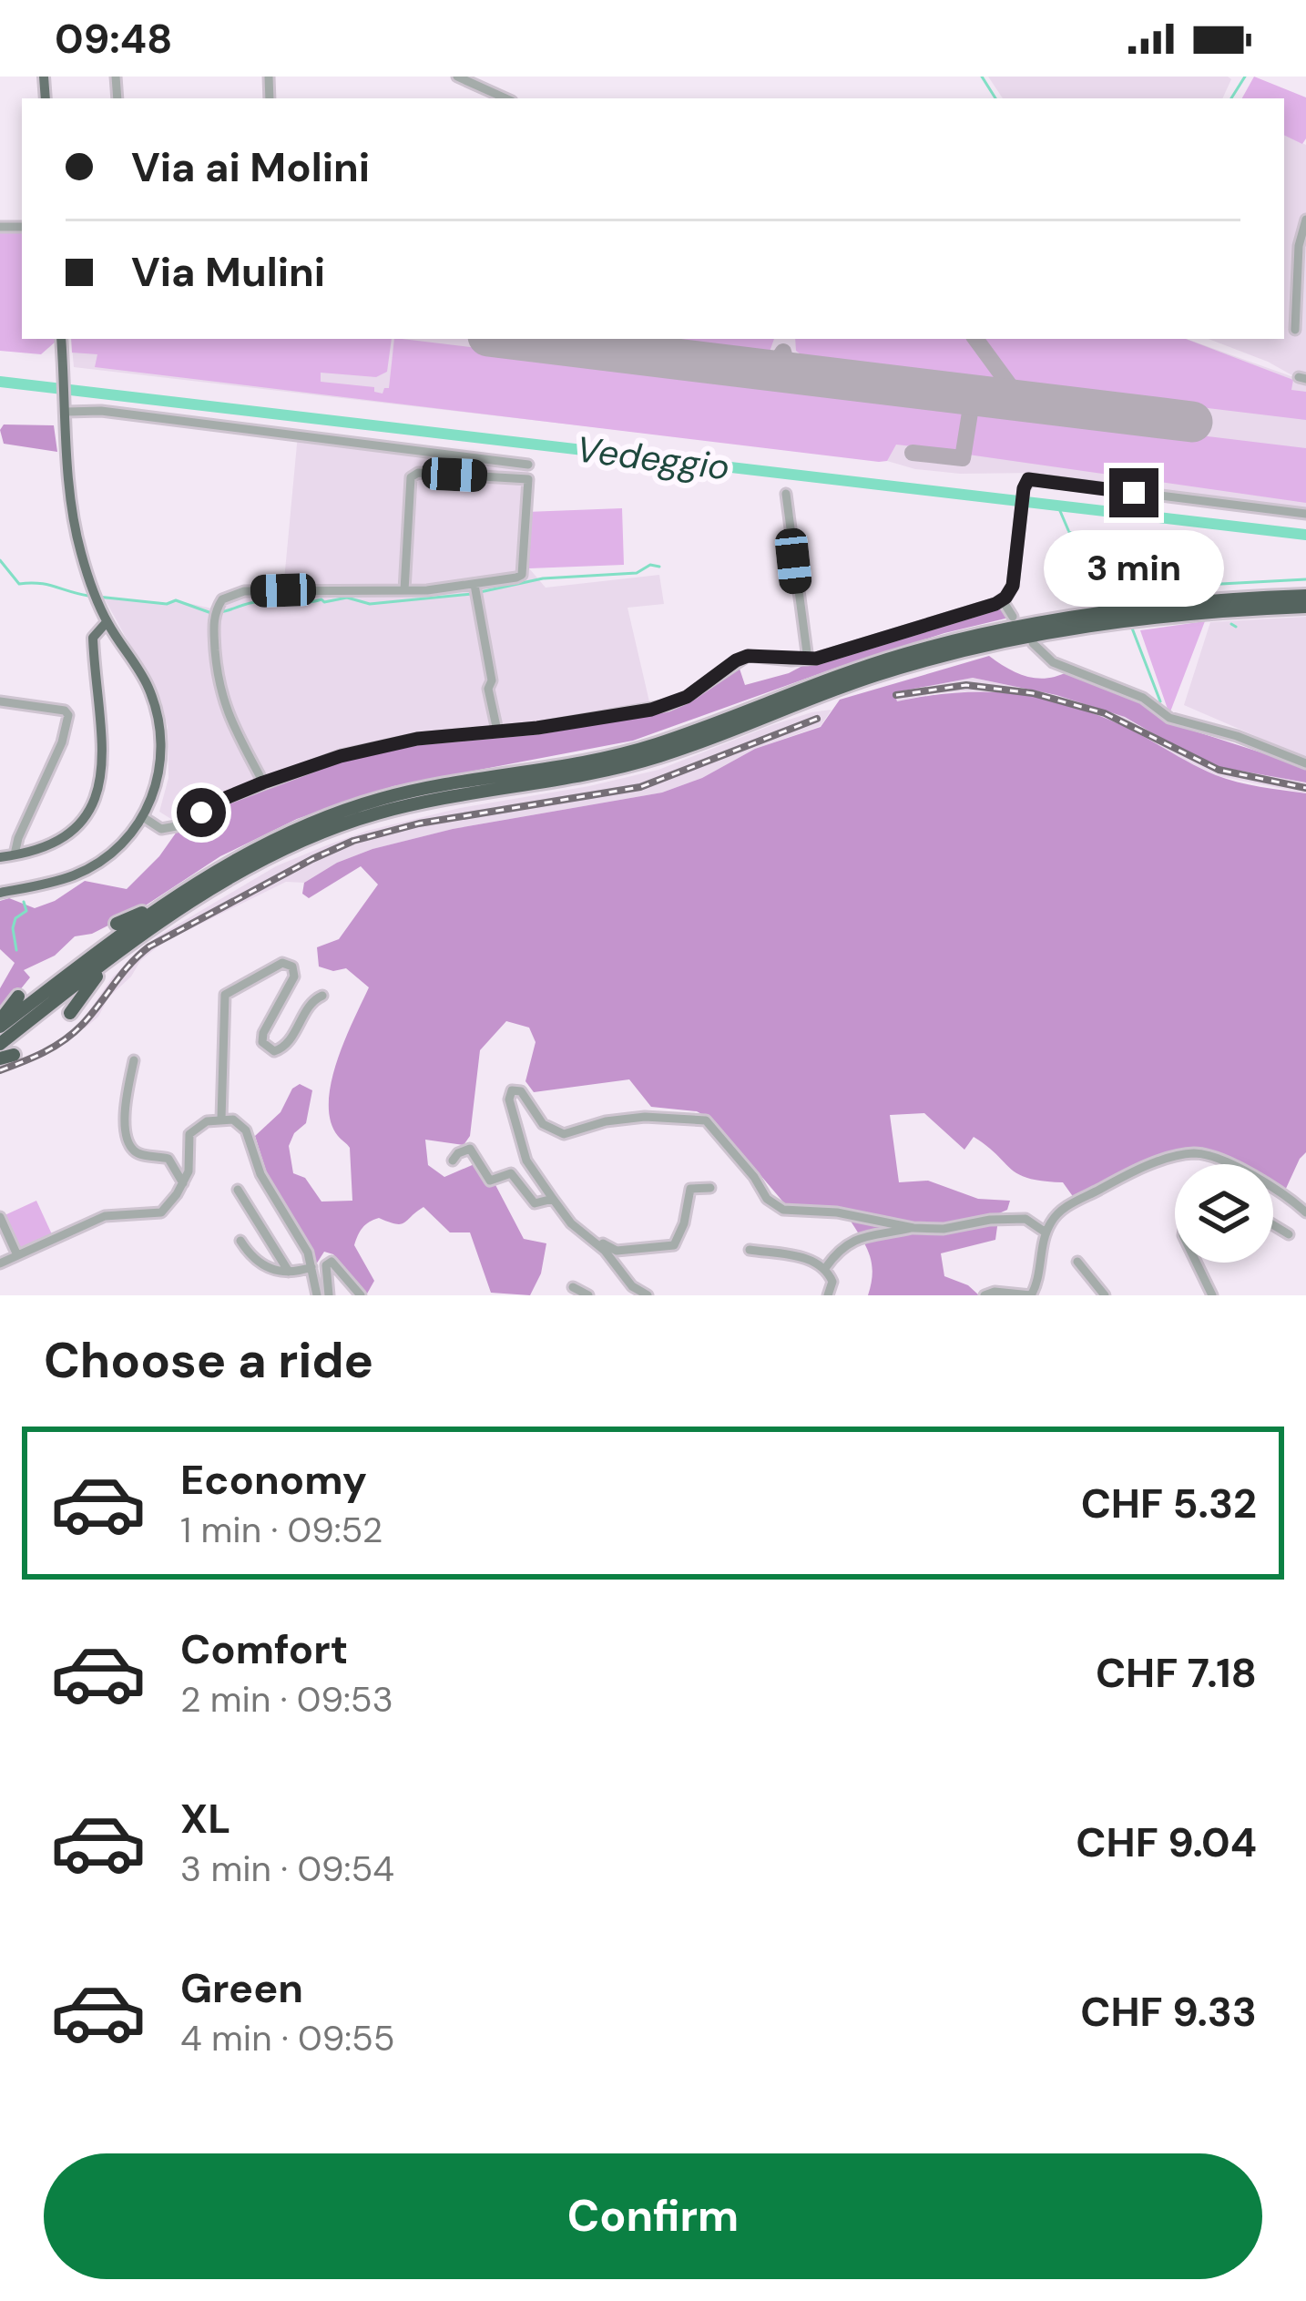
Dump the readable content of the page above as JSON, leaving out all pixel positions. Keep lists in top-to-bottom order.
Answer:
{
  "water": ["Vedeggio"],
  "page": {
    "status": "09:48",
    "banner": ["Via ai Molini", "Via Mulini"],
    "bubble": "3 min",
    "heading": "Choose a ride",
    "list": [
      {
        "name": "Economy",
        "note": "1 min · 09:52",
        "value": "CHF 5.32"
      },
      {
        "name": "Comfort",
        "note": "2 min · 09:53",
        "value": "CHF 7.18"
      },
      {
        "name": "XL",
        "note": "3 min · 09:54",
        "value": "CHF 9.04"
      },
      {
        "name": "Green",
        "note": "4 min · 09:55",
        "value": "CHF 9.33"
      }
    ],
    "buttons": "Confirm"
  }
}
